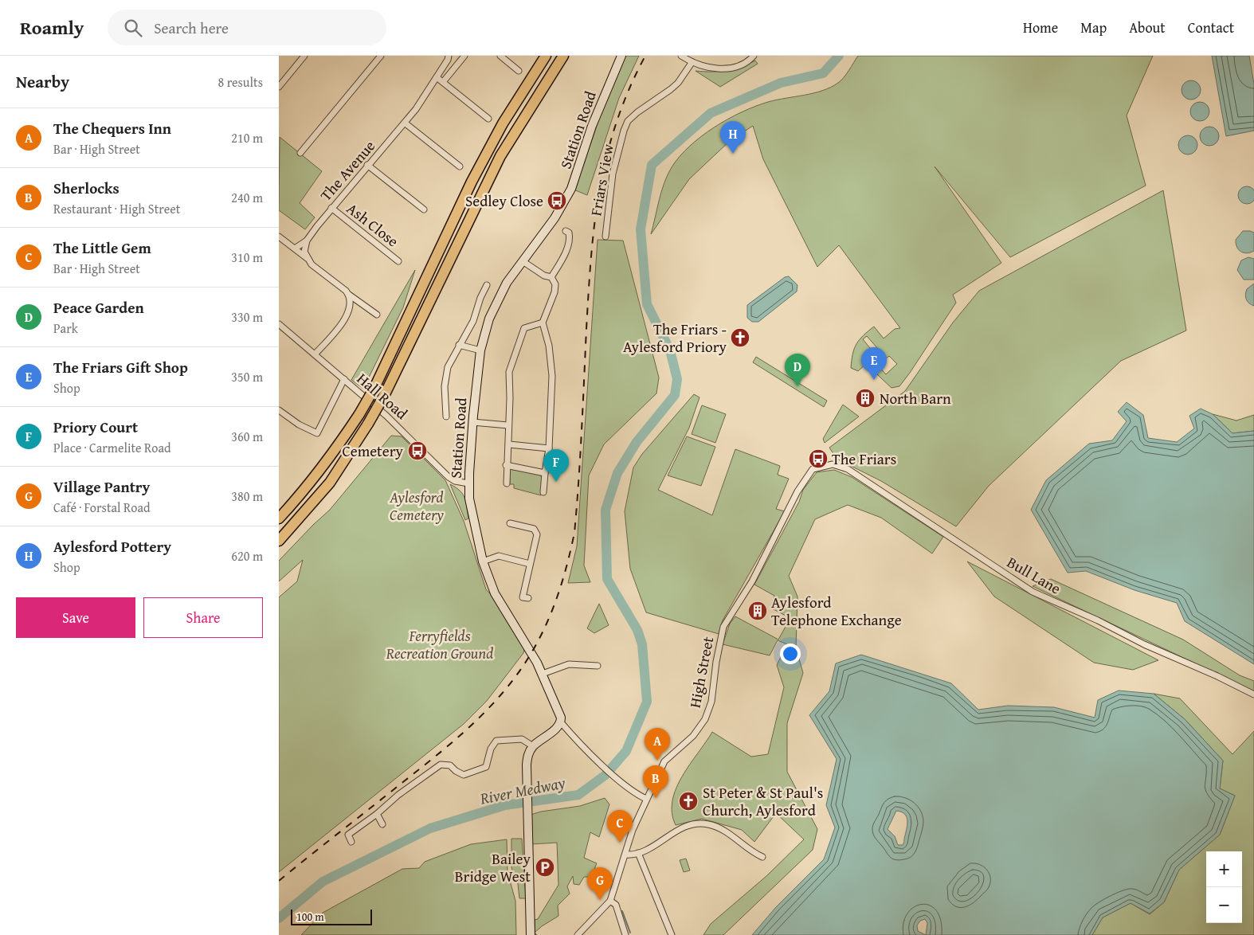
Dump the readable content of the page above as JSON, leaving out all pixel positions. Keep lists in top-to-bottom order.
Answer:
{
  "streets": {
    "street": [
      "Station Road",
      "The Avenue",
      "Friars View",
      "Ash Close",
      "Hall Road",
      "Bull Lane",
      "High Street"
    ]
  },
  "crossings": [
    ["Station Road", "Hall Road"],
    ["Station Road", "High Street"],
    ["The Avenue", "Ash Close"],
    ["Bull Lane", "High Street"]
  ],
  "water": ["River Medway"],
  "parks": ["Aylesford Cemetery", "Ferryfields Recreation Ground"],
  "places": {
    "bus stop": ["Sedley Close", "Cemetery", "The Friars"],
    "church": ["The Friars - Aylesford Priory", "St Peter & St Paul's Church, Aylesford"],
    "building": ["North Barn", "Aylesford Telephone Exchange"],
    "parking": ["Bailey Bridge West"]
  },
  "scale_bar": "100 m",
  "page": {
    "header": "Roamly",
    "search": "Search here",
    "nav": [
      "Home",
      "Map",
      "About",
      "Contact"
    ],
    "heading": ["Nearby", "8 results"],
    "list": [
      {
        "mark": "A",
        "name": "The Chequers Inn",
        "note": "Bar · High Street",
        "value": "210 m"
      },
      {
        "mark": "B",
        "name": "Sherlocks",
        "note": "Restaurant · High Street",
        "value": "240 m"
      },
      {
        "mark": "C",
        "name": "The Little Gem",
        "note": "Bar · High Street",
        "value": "310 m"
      },
      {
        "mark": "D",
        "name": "Peace Garden",
        "note": "Park",
        "value": "330 m"
      },
      {
        "mark": "E",
        "name": "The Friars Gift Shop",
        "note": "Shop",
        "value": "350 m"
      },
      {
        "mark": "F",
        "name": "Priory Court",
        "note": "Place · Carmelite Road",
        "value": "360 m"
      },
      {
        "mark": "G",
        "name": "Village Pantry",
        "note": "Café · Forstal Road",
        "value": "380 m"
      },
      {
        "mark": "H",
        "name": "Aylesford Pottery",
        "note": "Shop",
        "value": "620 m"
      }
    ],
    "pins": [
      "H",
      "E",
      "D",
      "F",
      "A",
      "B",
      "C",
      "G"
    ],
    "buttons": ["Save", "Share"],
    "map_buttons": ["+", "−"],
    "scale": "100 m"
  }
}
